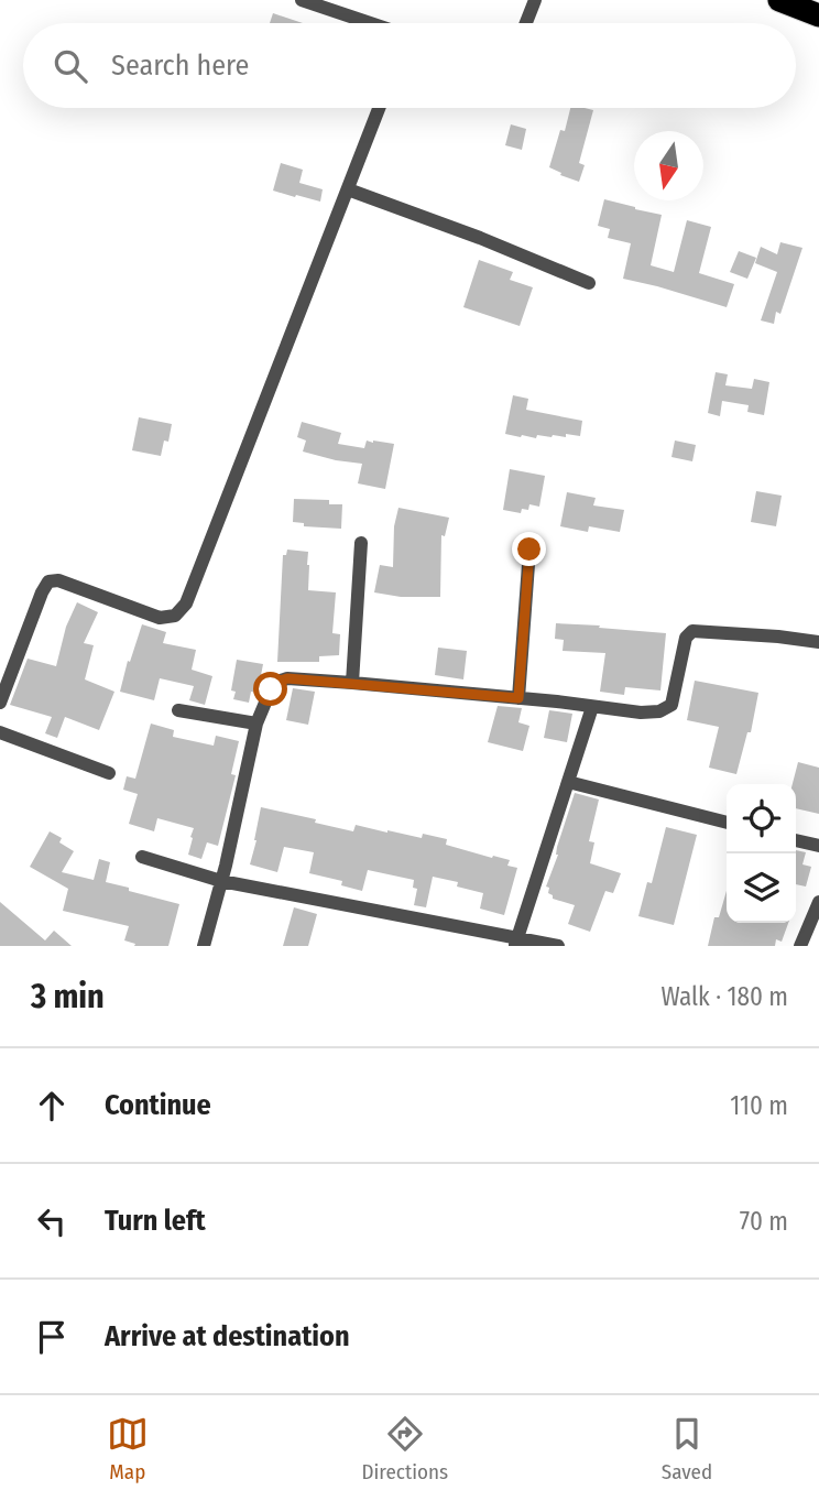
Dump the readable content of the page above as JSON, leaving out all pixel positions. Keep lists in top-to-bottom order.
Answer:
{
  "north": "bottom",
  "page": {
    "search": "Search here",
    "heading": ["3 min", "Walk · 180 m"],
    "list": [
      ["Continue", "110 m"],
      ["Turn left", "70 m"],
      "Arrive at destination"
    ],
    "nav": ["Map", "Directions", "Saved"]
  }
}
